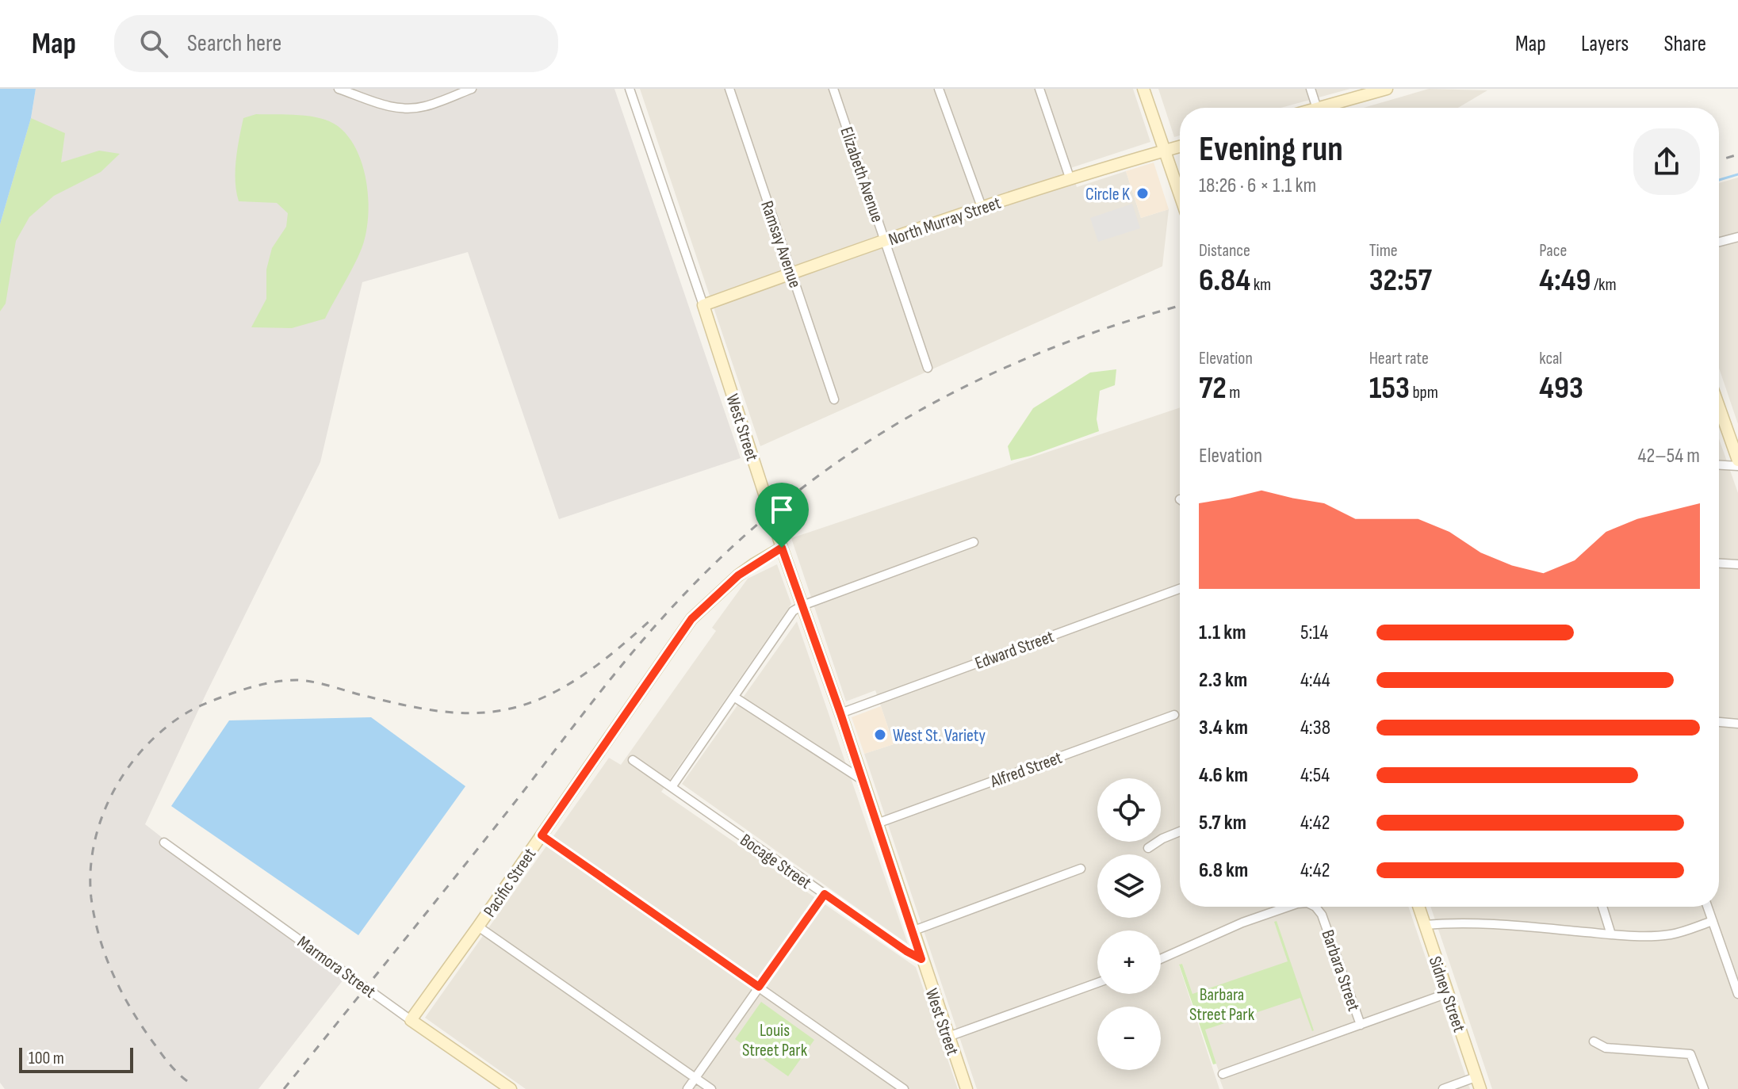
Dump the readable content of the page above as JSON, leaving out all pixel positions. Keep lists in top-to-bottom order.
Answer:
{
  "streets": {
    "street": [
      "Elizabeth Avenue",
      "North Murray Street",
      "Ramsay Avenue",
      "West Street",
      "Edward Street",
      "Alfred Street",
      "Bocage Street",
      "Pacific Street",
      "Marmora Street",
      "Barbara Street",
      "Sidney Street"
    ]
  },
  "crossings": [
    ["Elizabeth Avenue", "North Murray Street"],
    ["North Murray Street", "Ramsay Avenue"],
    ["North Murray Street", "West Street"],
    ["West Street", "Edward Street"],
    ["West Street", "Alfred Street"],
    ["West Street", "Bocage Street"],
    ["West Street", "Pacific Street"],
    ["Pacific Street", "Marmora Street"]
  ],
  "parks": ["Barbara Street Park", "Louis Street Park"],
  "places": ["Circle K", "West St. Variety"],
  "scale_bar": "100 m",
  "page": {
    "header": "Map",
    "search": "Search here",
    "nav": ["Map", "Layers", "Share"],
    "heading": ["Evening run", "18:26 · 6 × 1.1 km"],
    "stats": [
      ["Distance", "6.84 km"],
      ["Time", "32:57"],
      ["Pace", "4:49 /km"],
      ["Elevation", "72 m"],
      ["Heart rate", "153 bpm"],
      ["kcal", "493"]
    ],
    "chart": ["Elevation", "42–54 m"],
    "list": [
      {
        "name": "1.1 km",
        "note": "5:14"
      },
      {
        "name": "2.3 km",
        "note": "4:44"
      },
      {
        "name": "3.4 km",
        "note": "4:38"
      },
      {
        "name": "4.6 km",
        "note": "4:54"
      },
      {
        "name": "5.7 km",
        "note": "4:42"
      },
      {
        "name": "6.8 km",
        "note": "4:42"
      }
    ],
    "map_buttons": ["+", "−"],
    "scale": "100 m"
  }
}
